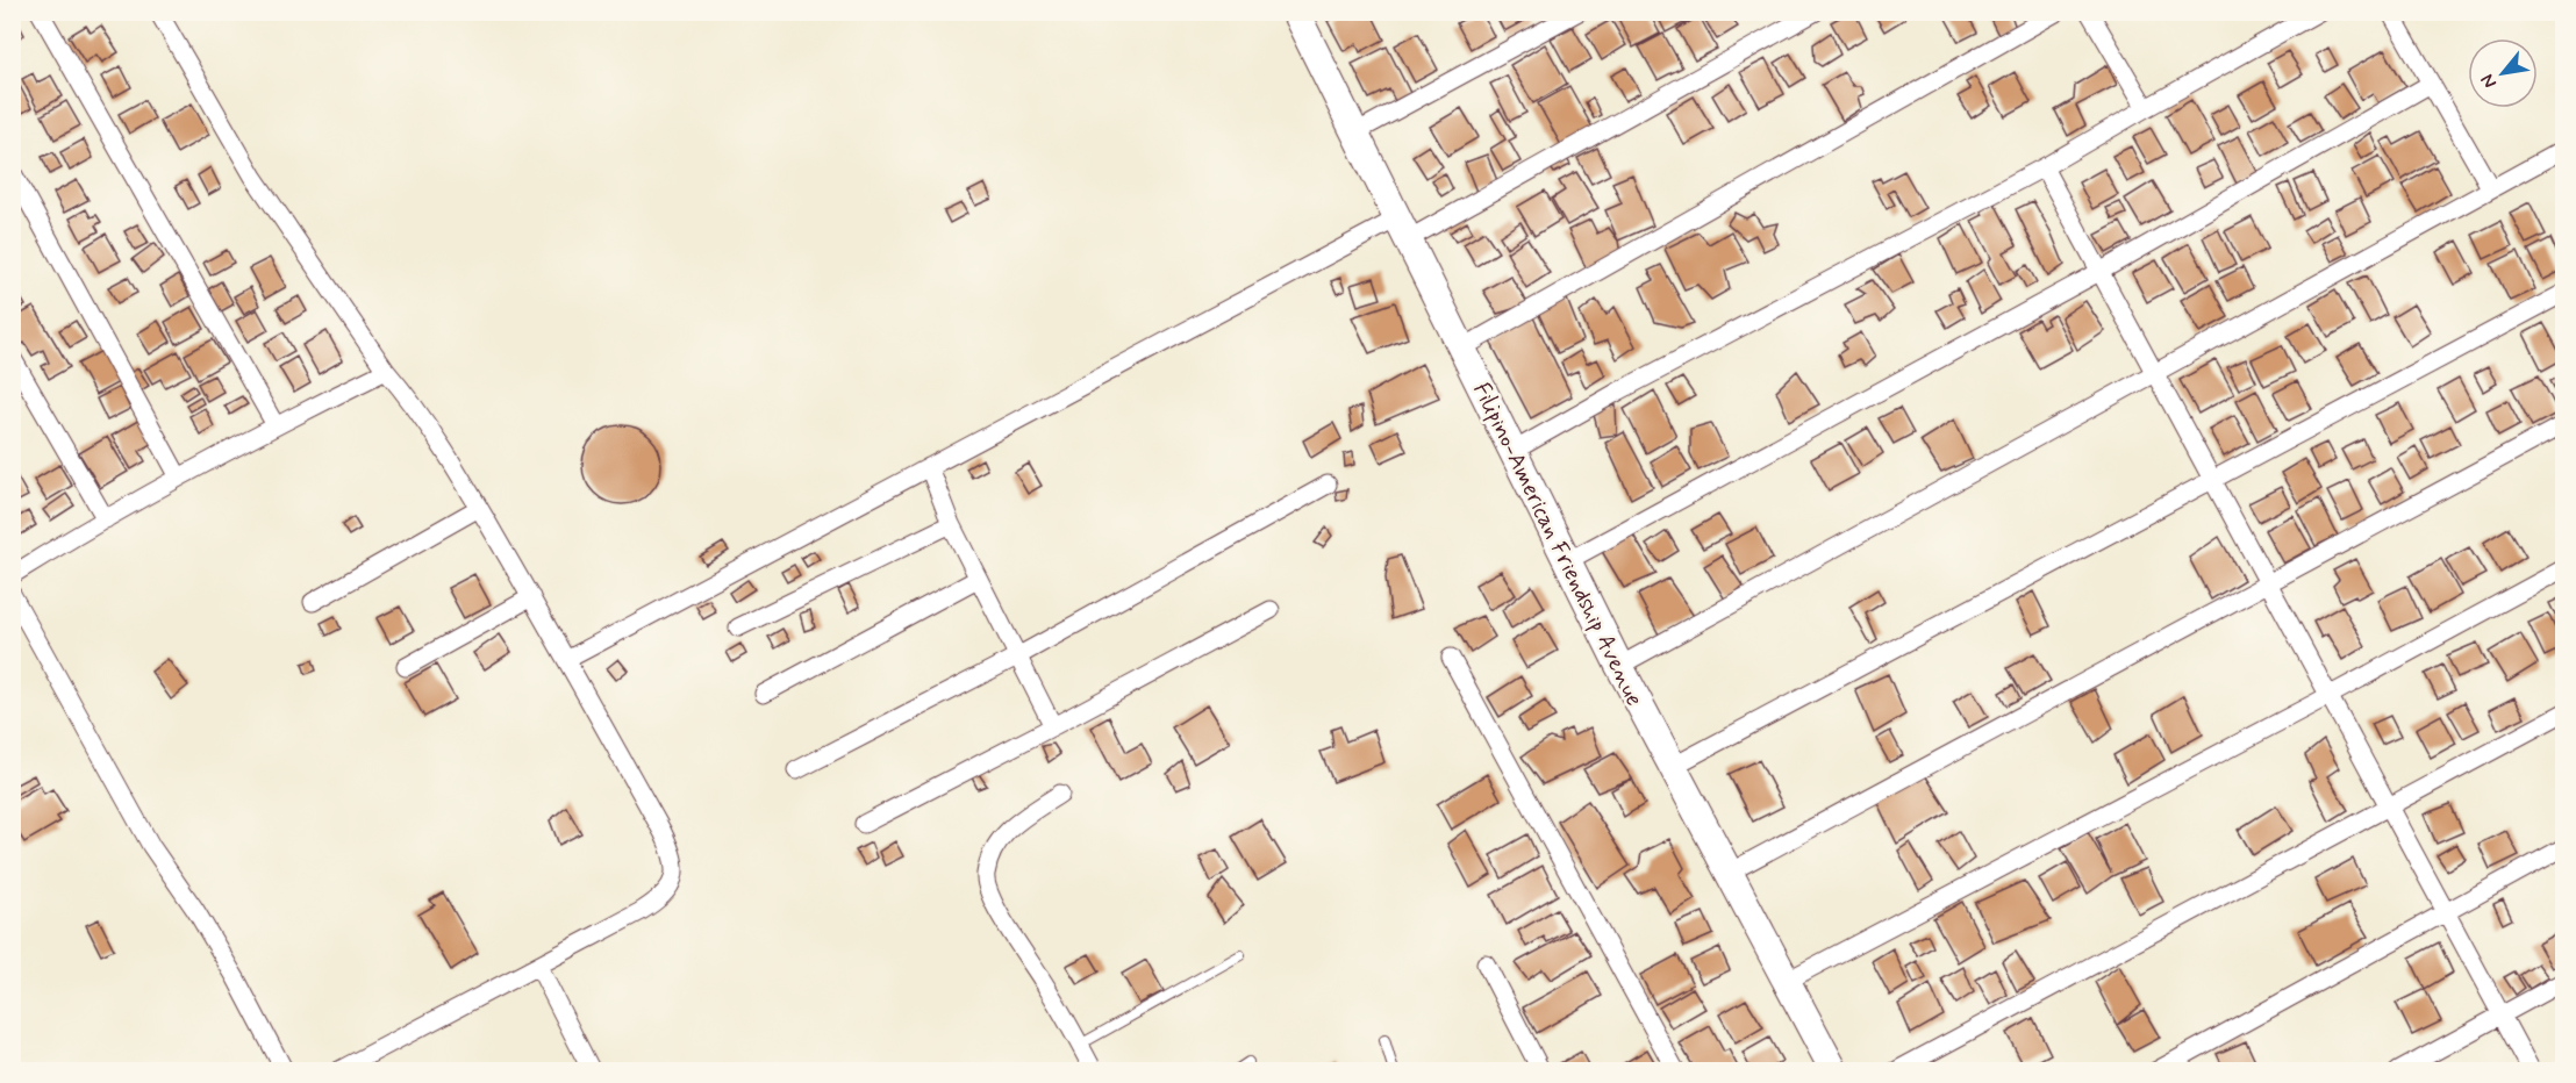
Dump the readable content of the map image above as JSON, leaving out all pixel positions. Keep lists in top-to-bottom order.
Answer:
{
  "streets": {
    "main road": ["Filipino-American Friendship Avenue"]
  },
  "north": "bottom left"
}
